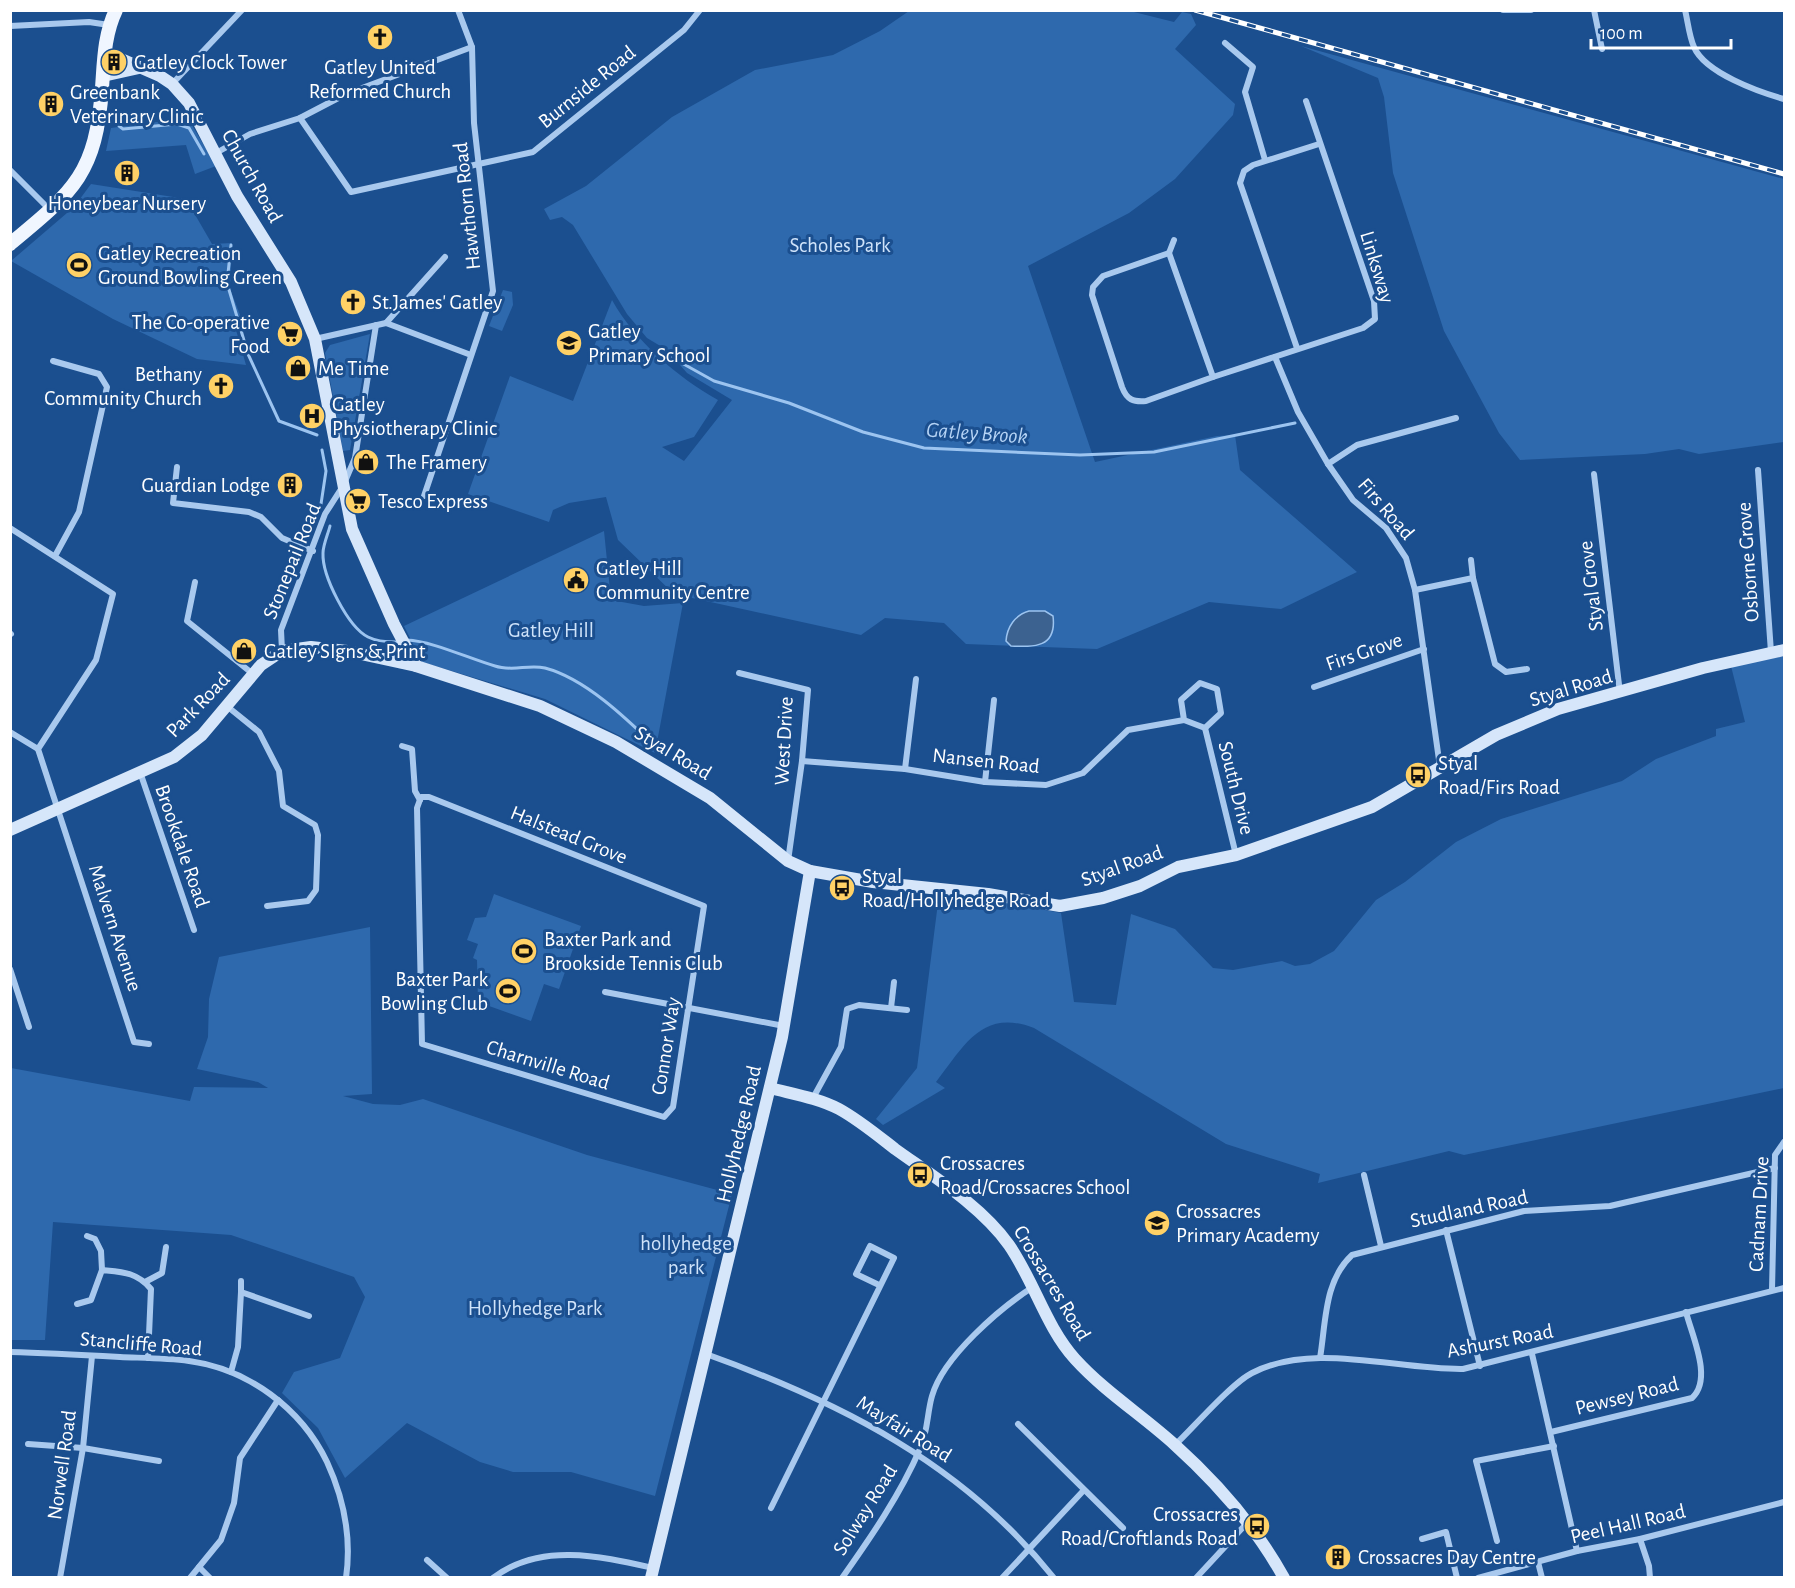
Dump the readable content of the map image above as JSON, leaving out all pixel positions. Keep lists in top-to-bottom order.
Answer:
{
  "streets": {
    "street": [
      "Burnside Road",
      "Church Road",
      "Hawthorn Road",
      "Linksway",
      "Firs Road",
      "Stonepail Road",
      "Osborne Grove",
      "Styal Grove",
      "Firs Grove",
      "Styal Road",
      "Park Road",
      "West Drive",
      "Nansen Road",
      "South Drive",
      "Halstead Grove",
      "Brookdale Road",
      "Malvern Avenue",
      "Connor Way",
      "Charnville Road",
      "Hollyhedge Road",
      "Studland Road",
      "Cadnam Drive",
      "Crossacres Road",
      "Ashurst Road",
      "Stancliffe Road",
      "Pewsey Road",
      "Mayfair Road",
      "Norwell Road",
      "Solway Road",
      "Peel Hall Road"
    ]
  },
  "crossings": [
    ["Burnside Road", "Hawthorn Road"],
    ["Church Road", "Stonepail Road"],
    ["Church Road", "Styal Road"],
    ["Linksway", "Firs Road"],
    ["Firs Road", "Firs Grove"],
    ["Firs Road", "Styal Road"],
    ["Stonepail Road", "Park Road"],
    ["Osborne Grove", "Styal Road"],
    ["Styal Grove", "Styal Road"],
    ["Styal Road", "West Drive"],
    ["Styal Road", "South Drive"],
    ["Styal Road", "Hollyhedge Road"],
    ["Park Road", "Brookdale Road"],
    ["Park Road", "Malvern Avenue"],
    ["West Drive", "Nansen Road"],
    ["Nansen Road", "South Drive"],
    ["Halstead Grove", "Connor Way"],
    ["Halstead Grove", "Charnville Road"],
    ["Connor Way", "Charnville Road"],
    ["Hollyhedge Road", "Crossacres Road"],
    ["Hollyhedge Road", "Mayfair Road"],
    ["Studland Road", "Cadnam Drive"],
    ["Studland Road", "Ashurst Road"],
    ["Cadnam Drive", "Ashurst Road"],
    ["Crossacres Road", "Ashurst Road"],
    ["Crossacres Road", "Solway Road"],
    ["Ashurst Road", "Pewsey Road"],
    ["Stancliffe Road", "Norwell Road"],
    ["Mayfair Road", "Solway Road"]
  ],
  "water": ["Gatley Brook"],
  "parks": [
    "Scholes Park",
    "Gatley Hill",
    "hollyhedge park",
    "Hollyhedge Park"
  ],
  "places": {
    "church": ["Gatley United Reformed Church", "St.James' Gatley", "Bethany Community Church"],
    "building": [
      "Gatley Clock Tower",
      "Greenbank Veterinary Clinic",
      "Honeybear Nursery",
      "Guardian Lodge",
      "Crossacres Day Centre"
    ],
    "sports": ["Gatley Recreation Ground Bowling Green", "Baxter Park and Brookside Tennis Club", "Baxter Park Bowling Club"],
    "supermarket": ["The Co-operative Food", "Tesco Express"],
    "school or university": ["Gatley Primary School", "Crossacres Primary Academy"],
    "shop": ["Me Time", "The Framery", "Gatley SIgns & Print"],
    "hospital": ["Gatley Physiotherapy Clinic"],
    "public building": ["Gatley Hill Community Centre"],
    "bus stop": [
      "Styal Road/Firs Road",
      "Styal Road/Hollyhedge Road",
      "Crossacres Road/Crossacres School",
      "Crossacres Road/Croftlands Road"
    ]
  },
  "scale_bar": "100 m"
}
